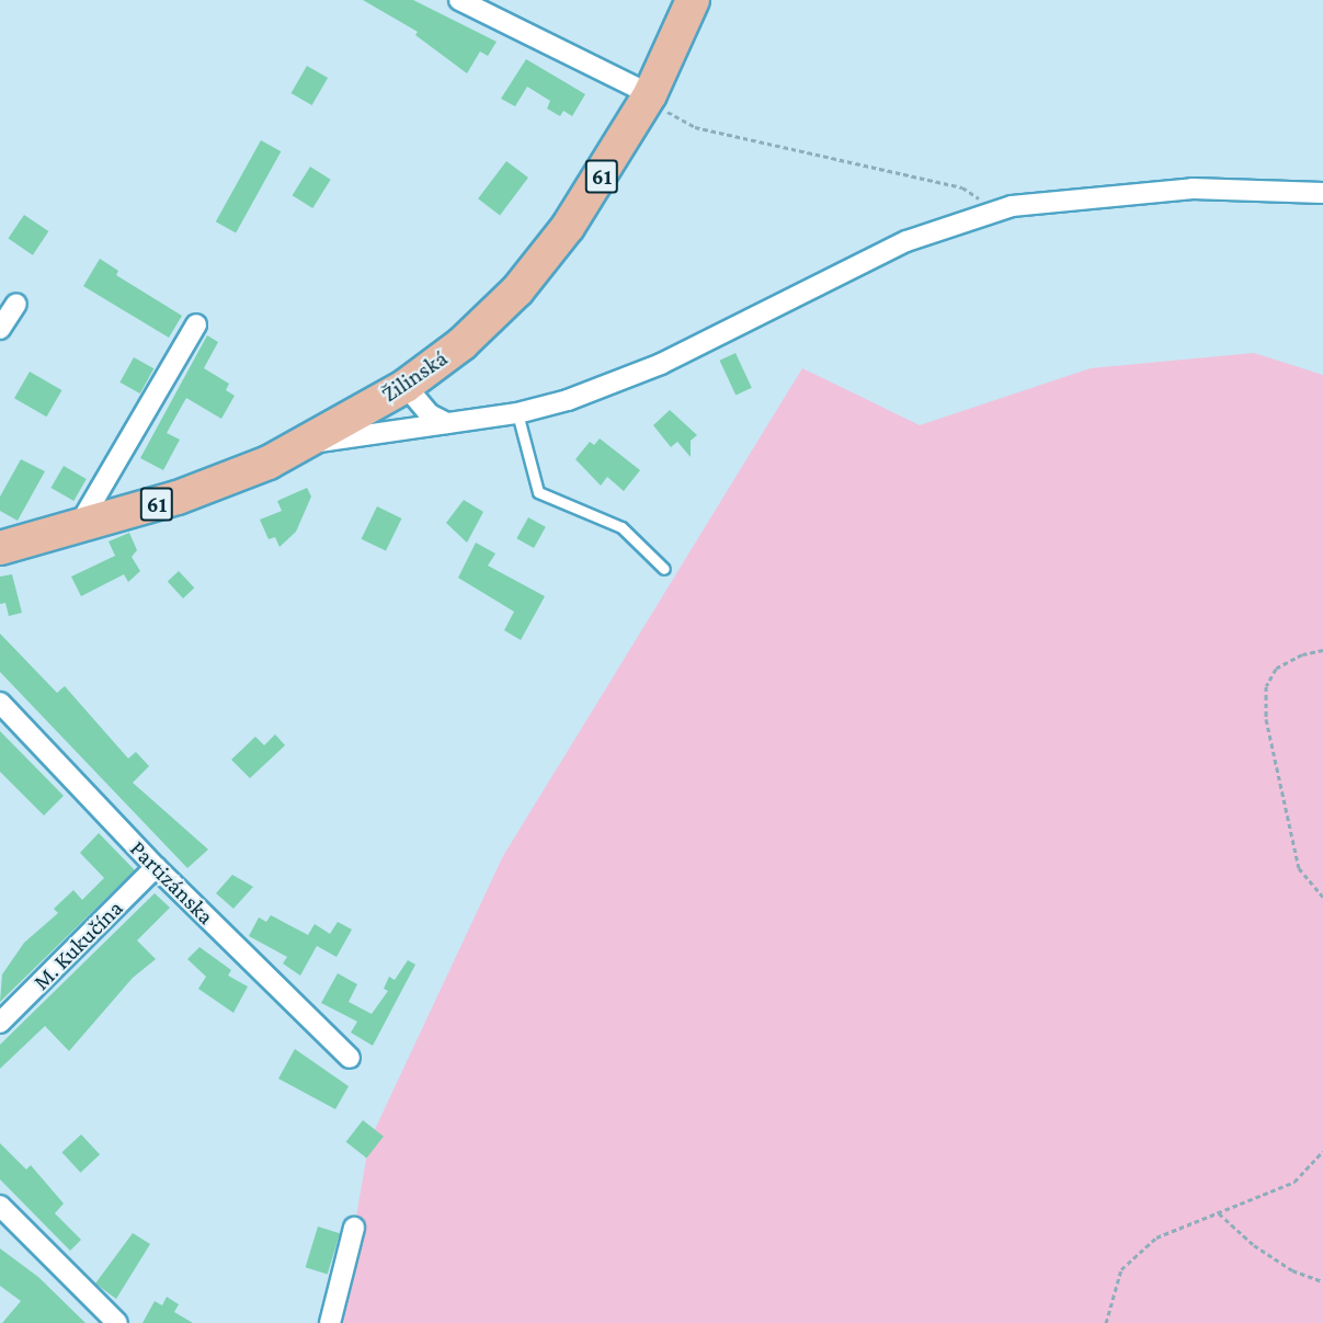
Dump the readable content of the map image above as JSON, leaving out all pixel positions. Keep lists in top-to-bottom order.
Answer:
{
  "streets": {
    "main road": ["61", "Žilinská"],
    "street": ["Partizánska", "M. Kukučína"]
  },
  "crossings": [
    ["61", "Žilinská"],
    ["Partizánska", "M. Kukučína"]
  ]
}
